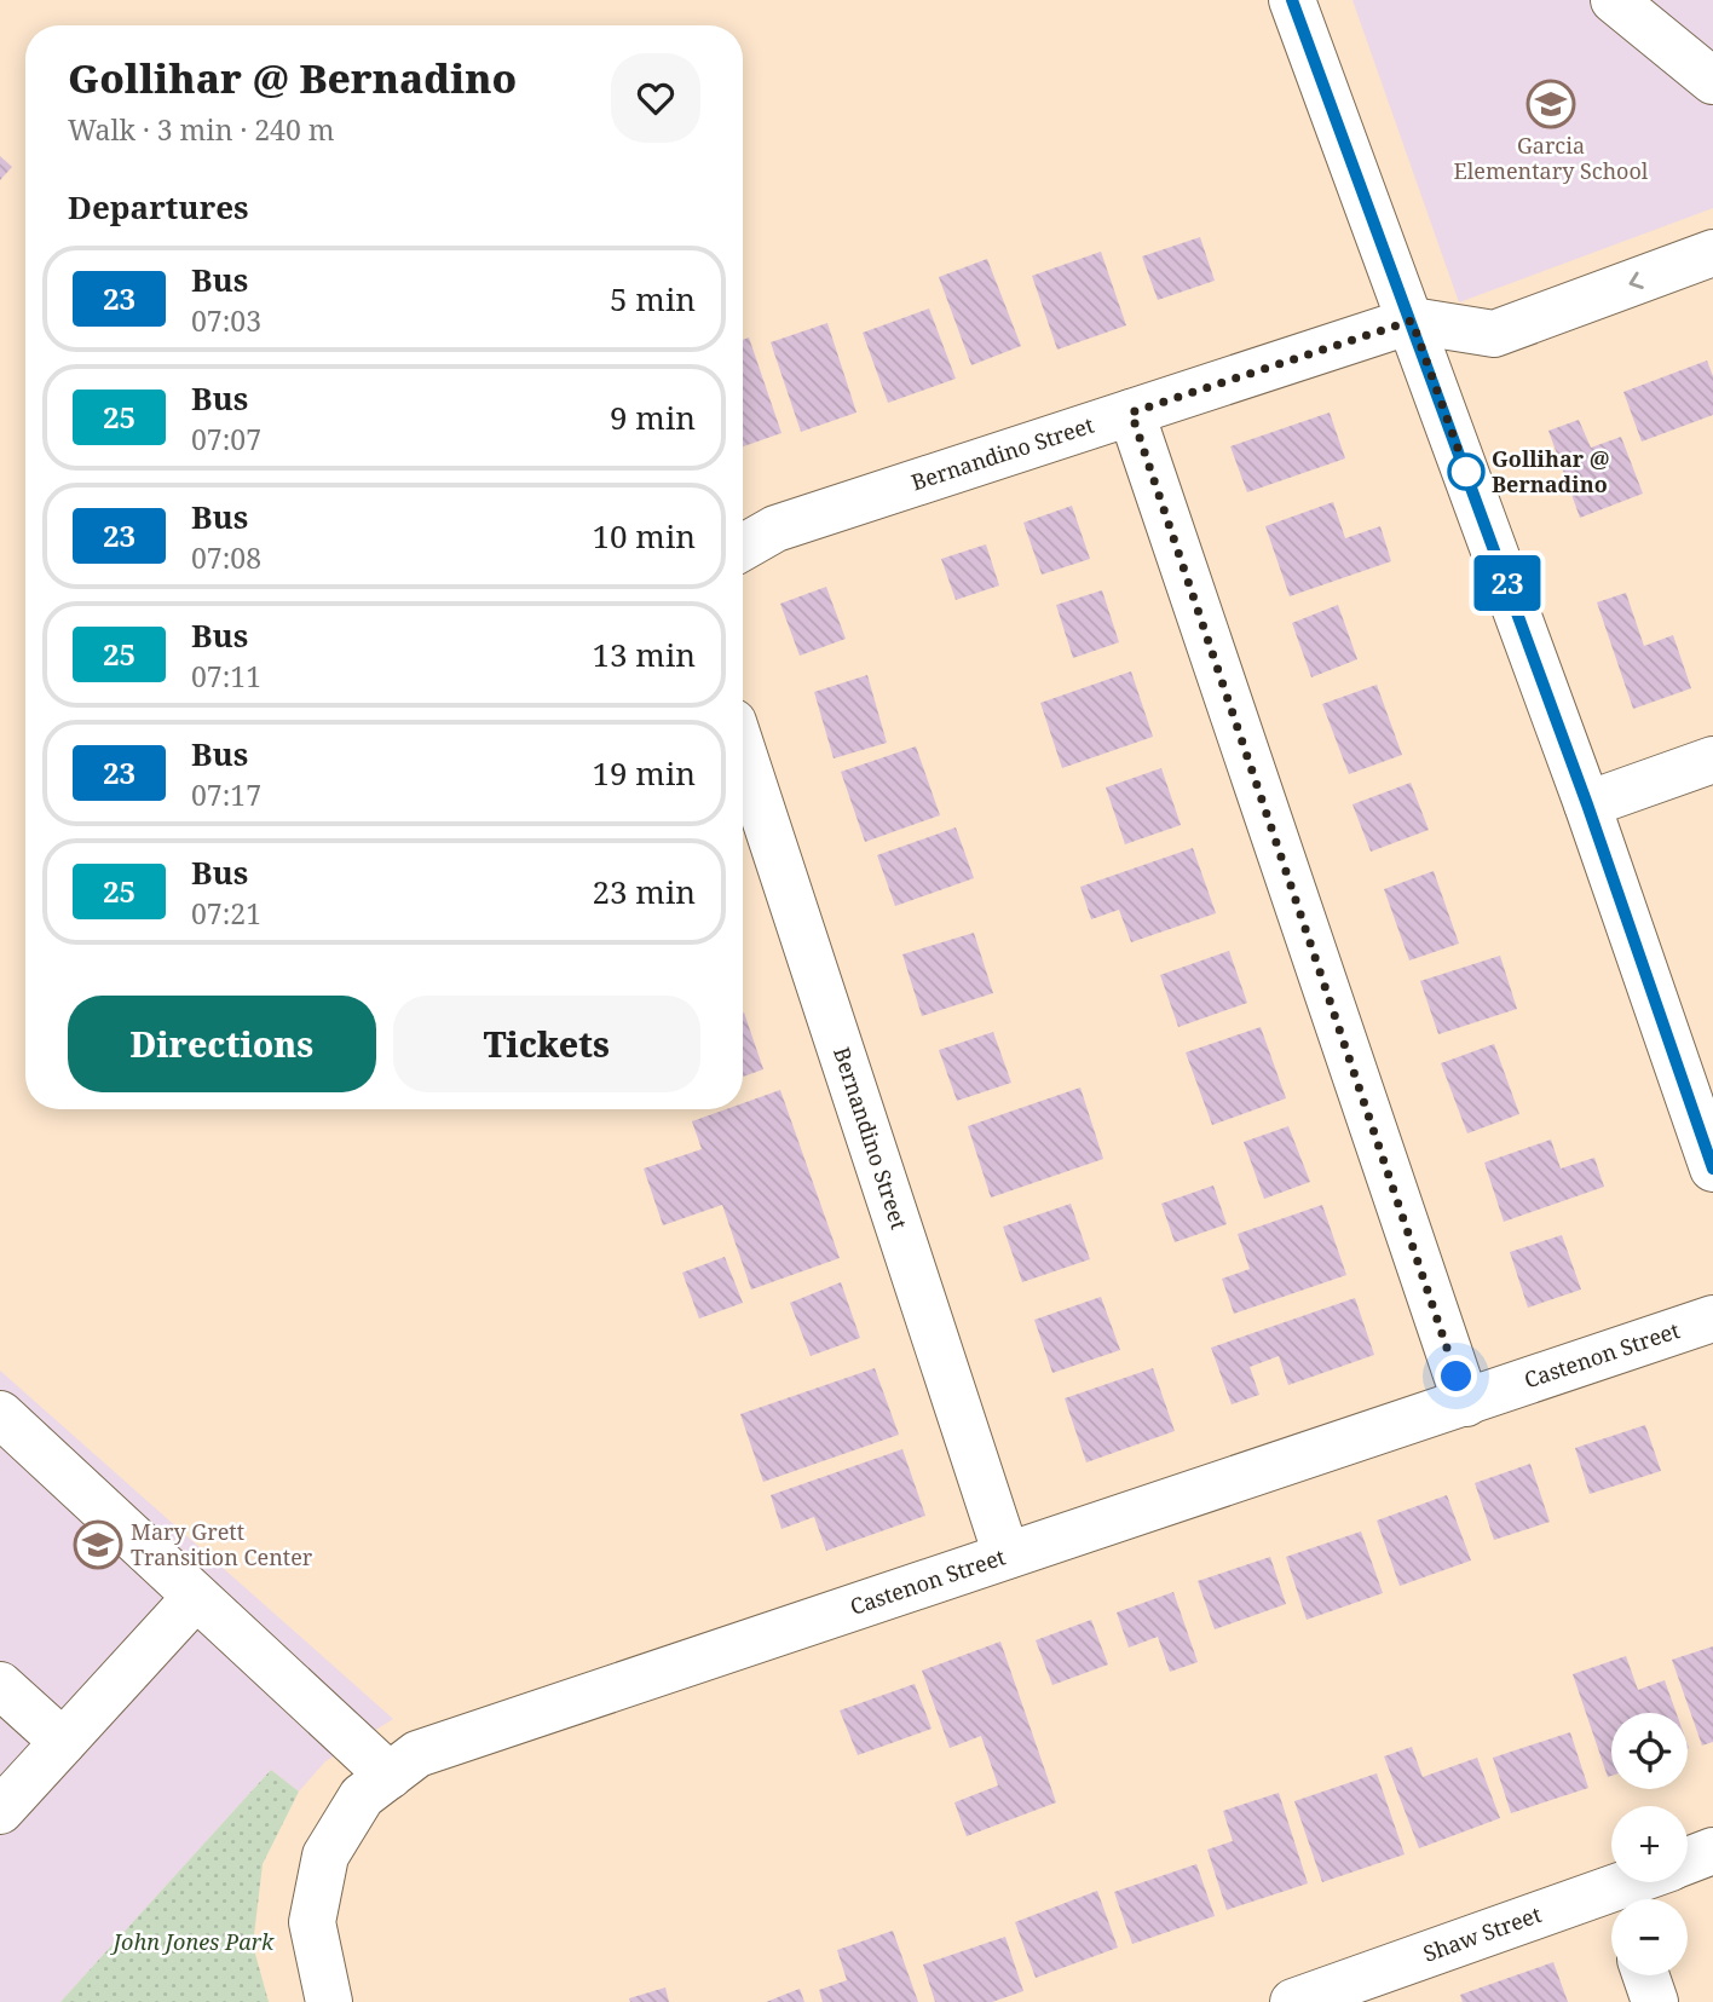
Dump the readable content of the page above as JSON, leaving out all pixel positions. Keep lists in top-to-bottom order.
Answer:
{
  "streets": {
    "street": ["Bernandino Street", "Castenon Street", "Shaw Street"]
  },
  "crossings": [
    ["Bernandino Street", "Castenon Street"]
  ],
  "parks": ["John Jones Park"],
  "places": {
    "school or university": ["Garcia Elementary School", "Mary Grett Transition Center"],
    "other": ["Gollihar @ Bernadino"]
  },
  "lines": ["bus line 23"],
  "page": {
    "on_map": "23",
    "heading": [
      ["Gollihar @ Bernadino", "Walk · 3 min · 240 m"],
      "Departures"
    ],
    "list": [
      {
        "mark": "23",
        "name": "Bus",
        "note": "07:03",
        "value": "5 min"
      },
      {
        "mark": "25",
        "name": "Bus",
        "note": "07:07",
        "value": "9 min"
      },
      {
        "mark": "23",
        "name": "Bus",
        "note": "07:08",
        "value": "10 min"
      },
      {
        "mark": "25",
        "name": "Bus",
        "note": "07:11",
        "value": "13 min"
      },
      {
        "mark": "23",
        "name": "Bus",
        "note": "07:17",
        "value": "19 min"
      },
      {
        "mark": "25",
        "name": "Bus",
        "note": "07:21",
        "value": "23 min"
      }
    ],
    "buttons": ["Directions", "Tickets"],
    "map_buttons": ["+", "−"]
  }
}
